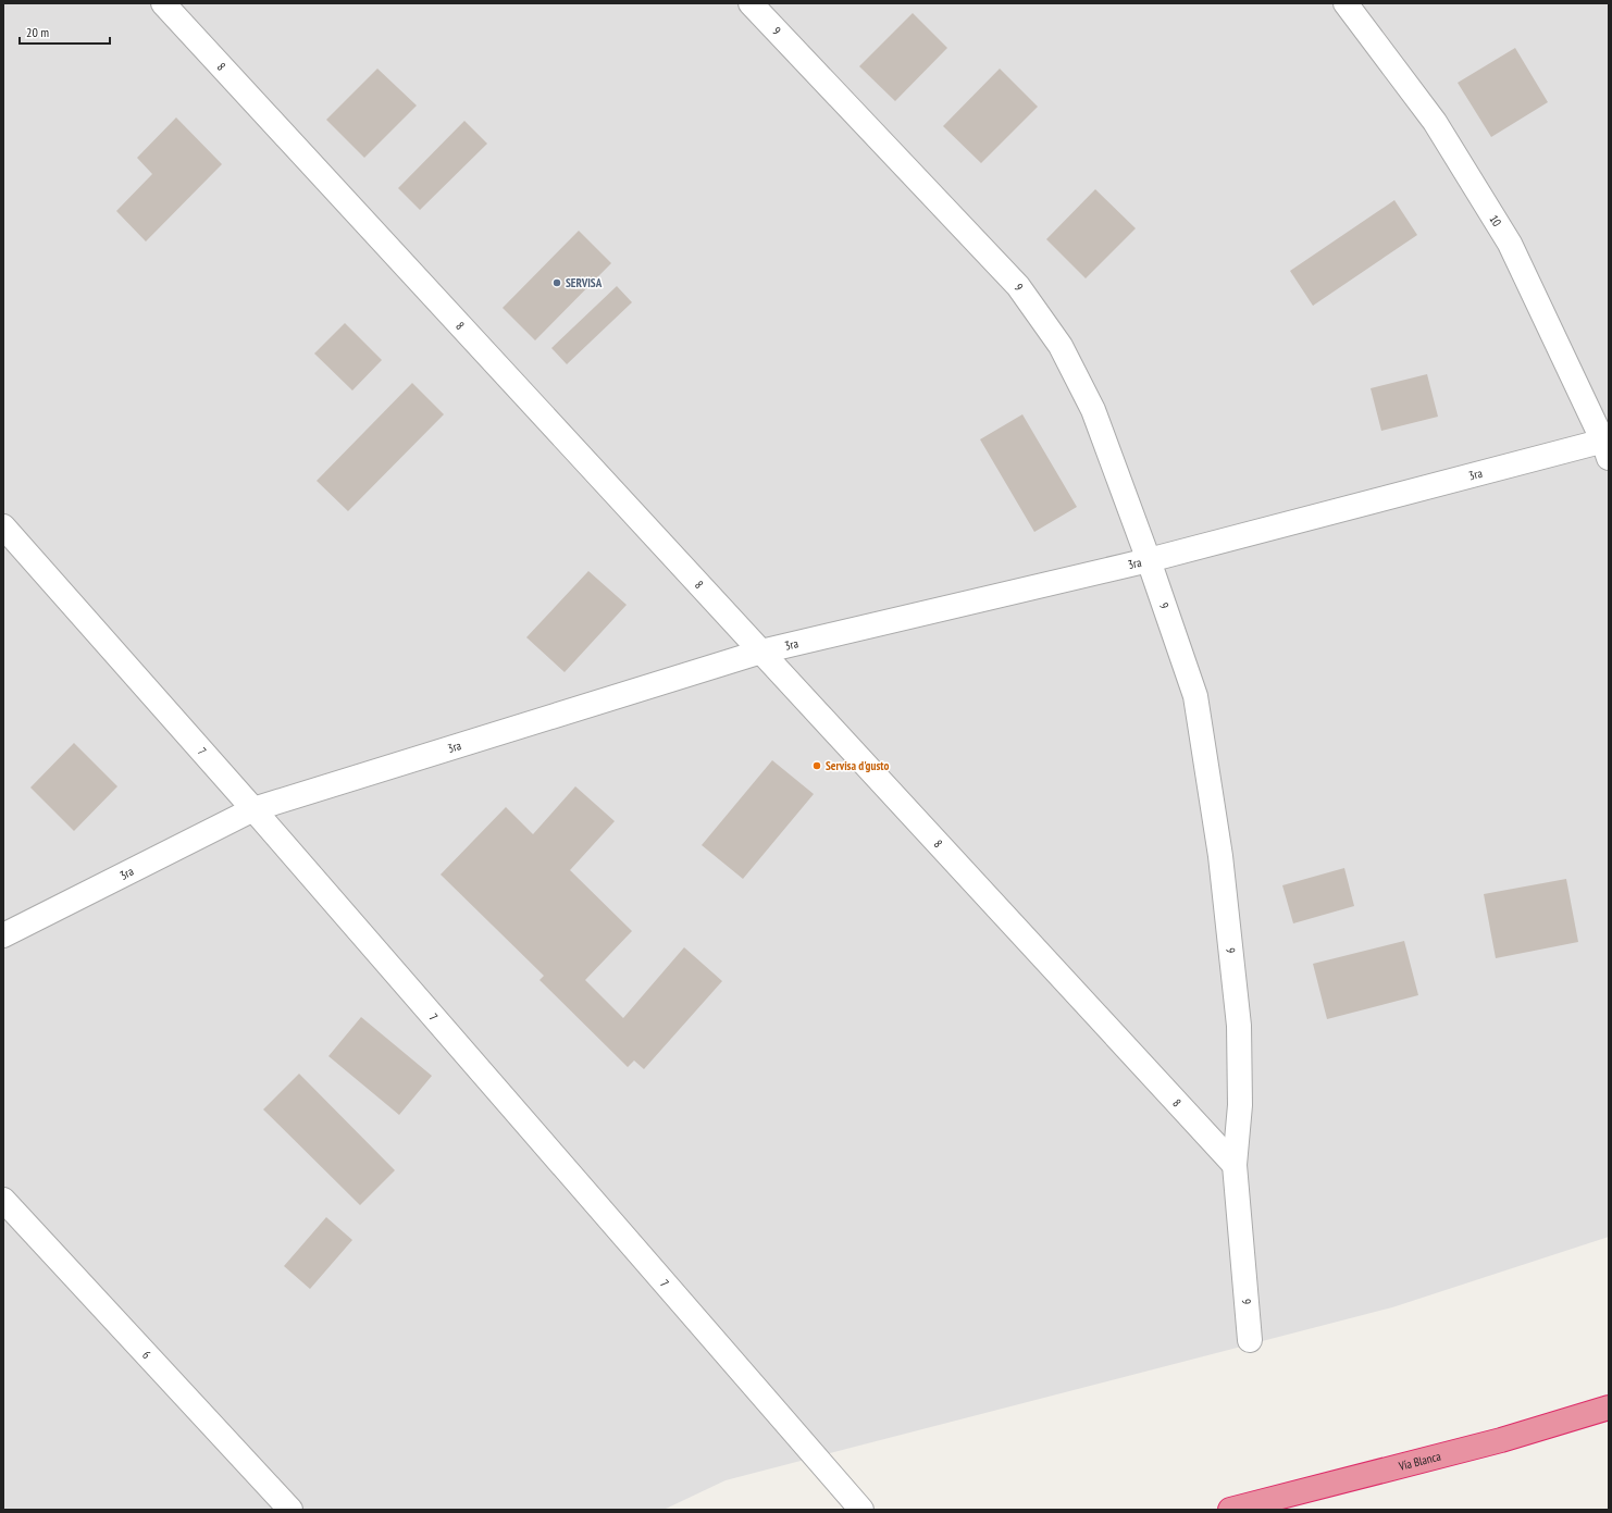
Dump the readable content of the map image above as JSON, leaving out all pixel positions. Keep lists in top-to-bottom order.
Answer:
{
  "streets": {
    "highway": ["Vía Blanca"],
    "street": [
      "9",
      "8",
      "10",
      "3ra",
      "7",
      "6"
    ]
  },
  "crossings": [
    ["9", "8"],
    ["9", "3ra"],
    ["8", "3ra"],
    ["10", "3ra"],
    ["3ra", "7"]
  ],
  "places": ["SERVISA", "Servisa d'gusto"],
  "scale_bar": "20 m"
}
